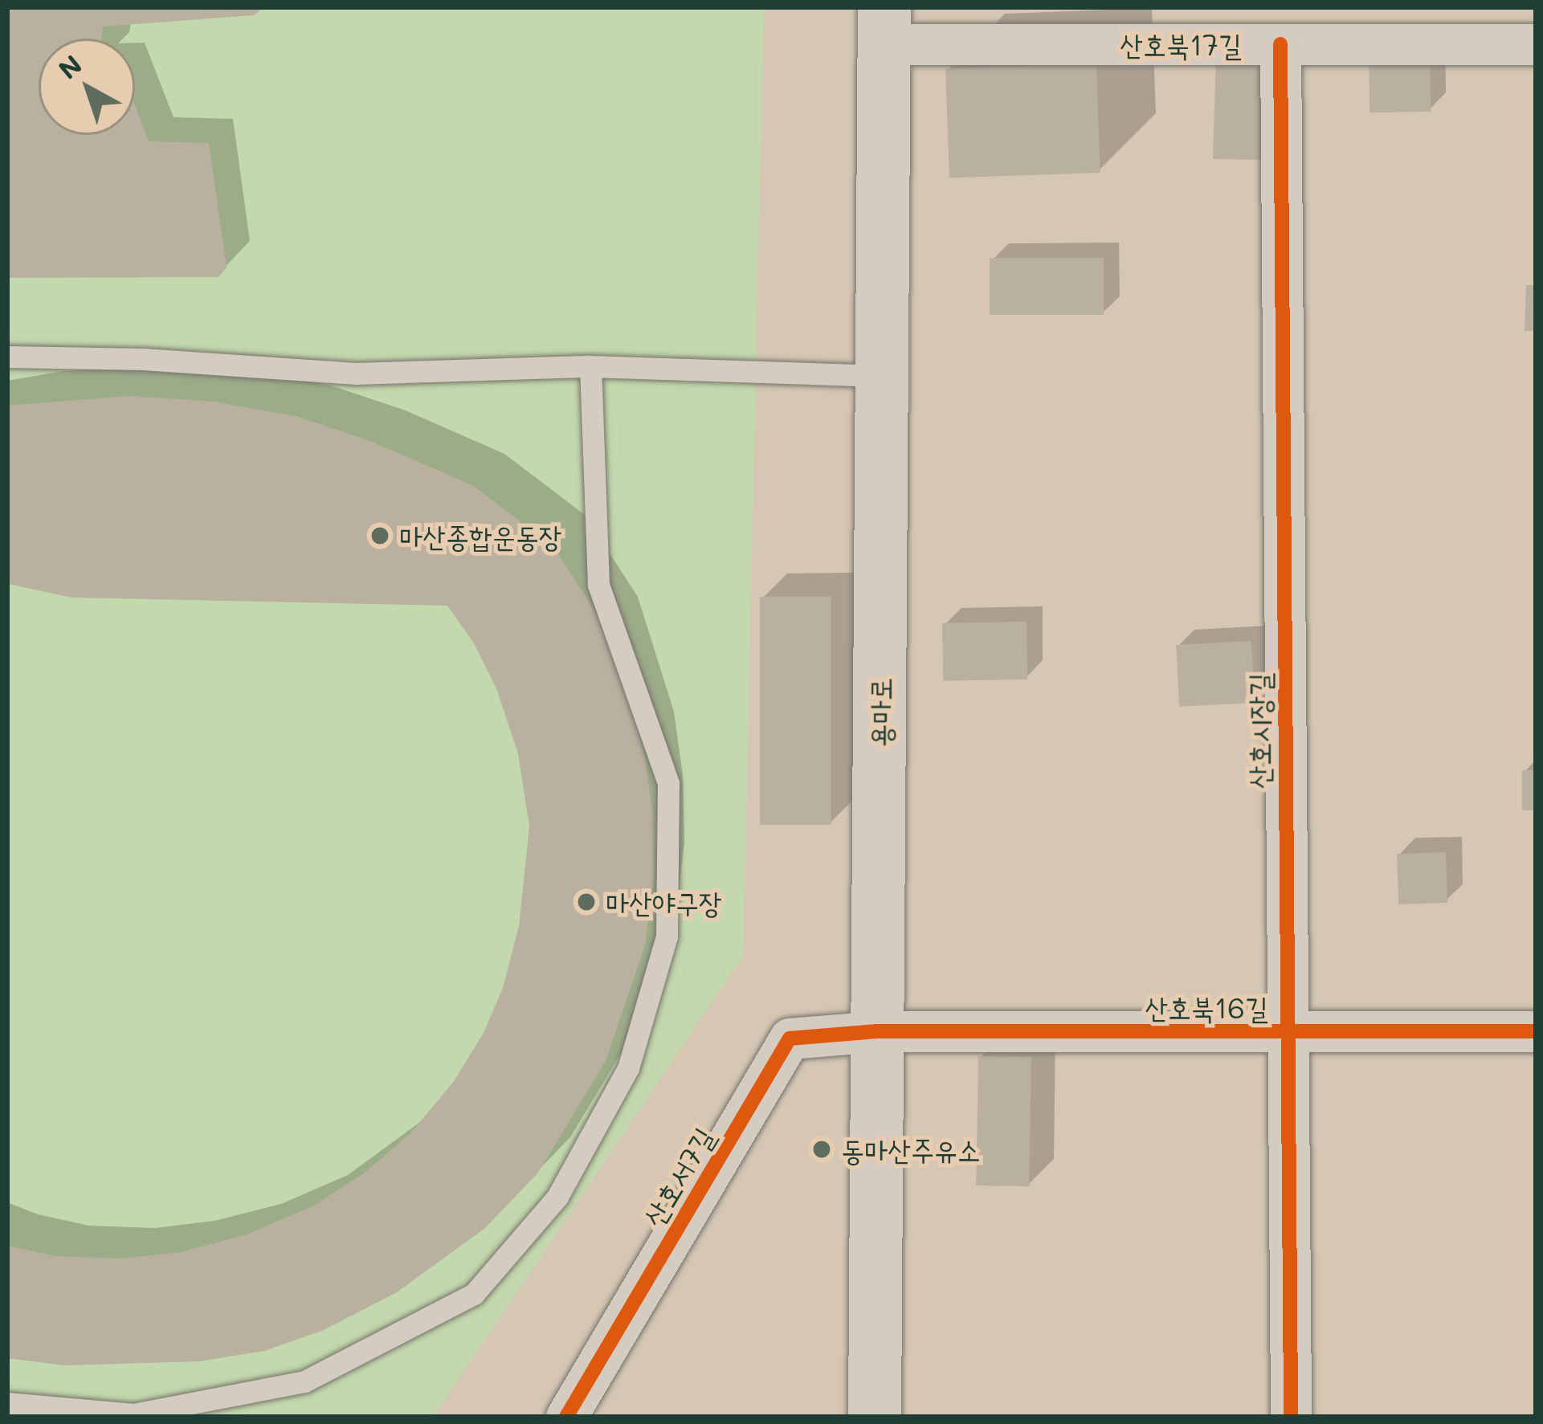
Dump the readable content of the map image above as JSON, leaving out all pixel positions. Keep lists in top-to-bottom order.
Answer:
{
  "streets": {
    "main road": ["용마로"],
    "street": [
      "산호북17길",
      "산호시장길",
      "산호북16길",
      "산호서7길"
    ]
  },
  "crossings": [
    ["산호북17길", "용마로"],
    ["산호북17길", "산호시장길"],
    ["용마로", "산호북16길"],
    ["용마로", "산호서7길"],
    ["산호시장길", "산호북16길"],
    ["산호북16길", "산호서7길"]
  ],
  "places": ["마산종합운동장", "마산야구장", "동마산주유소"],
  "north": "top left"
}
